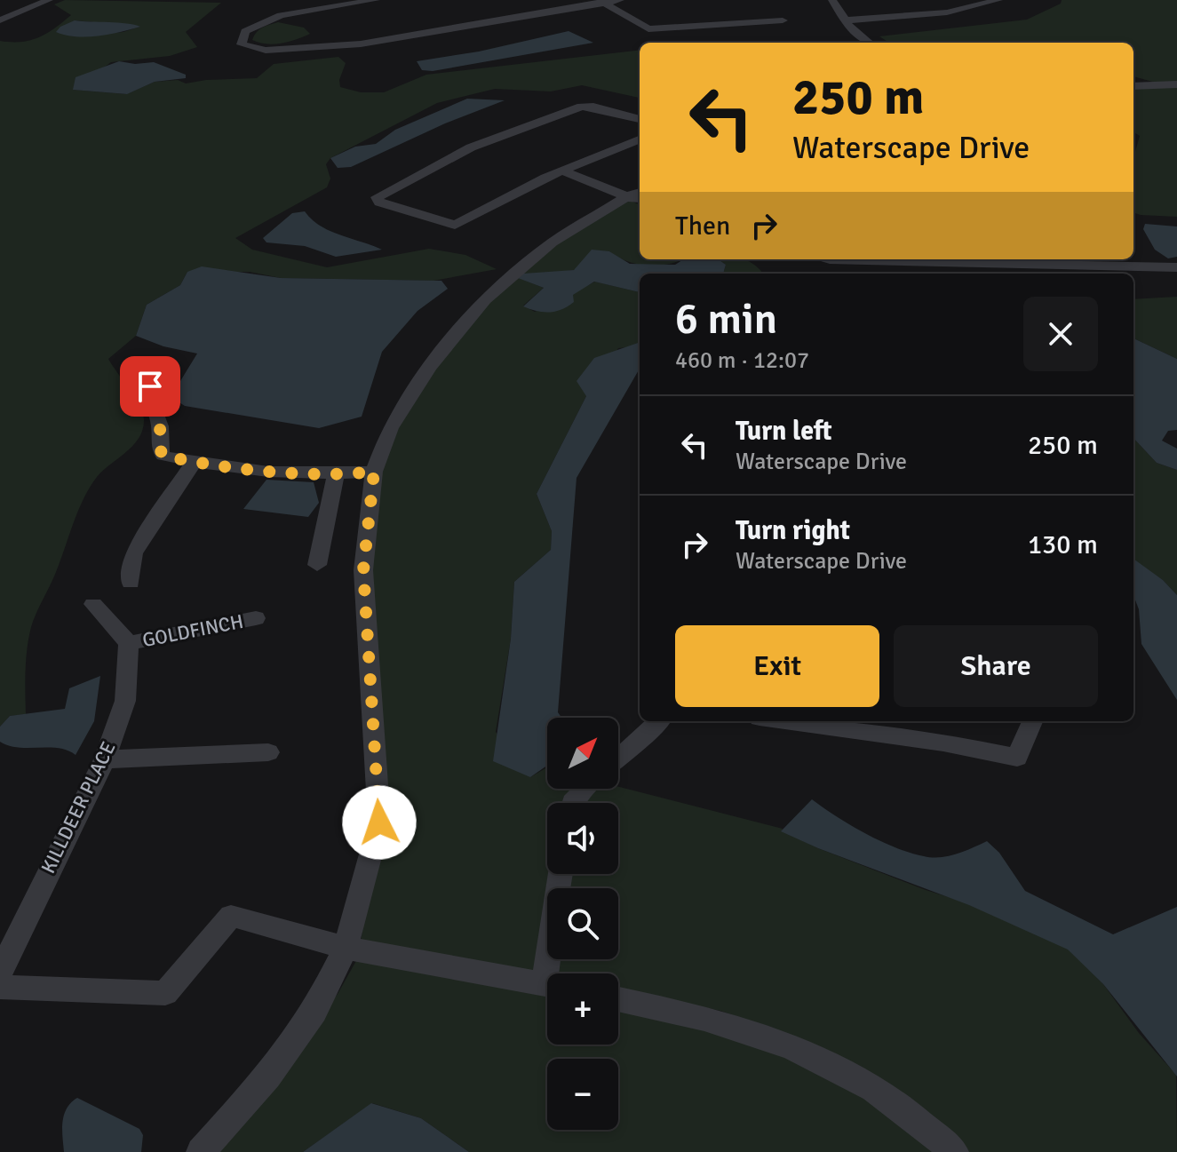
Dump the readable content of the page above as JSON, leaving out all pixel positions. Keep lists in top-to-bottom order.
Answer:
{
  "streets": {
    "street": ["GOLDFINCH", "KILLDEER PLACE"]
  },
  "crossings": [
    ["GOLDFINCH", "KILLDEER PLACE"]
  ],
  "north": "top right",
  "page": {
    "turn": ["250 m", "Waterscape Drive"],
    "then": "Then",
    "heading": ["6 min", "460 m · 12:07"],
    "list": [
      {
        "name": "Turn left",
        "note": "Waterscape Drive",
        "value": "250 m"
      },
      {
        "name": "Turn right",
        "note": "Waterscape Drive",
        "value": "130 m"
      }
    ],
    "buttons": ["Exit", "Share"],
    "map_buttons": ["+", "−"]
  }
}
